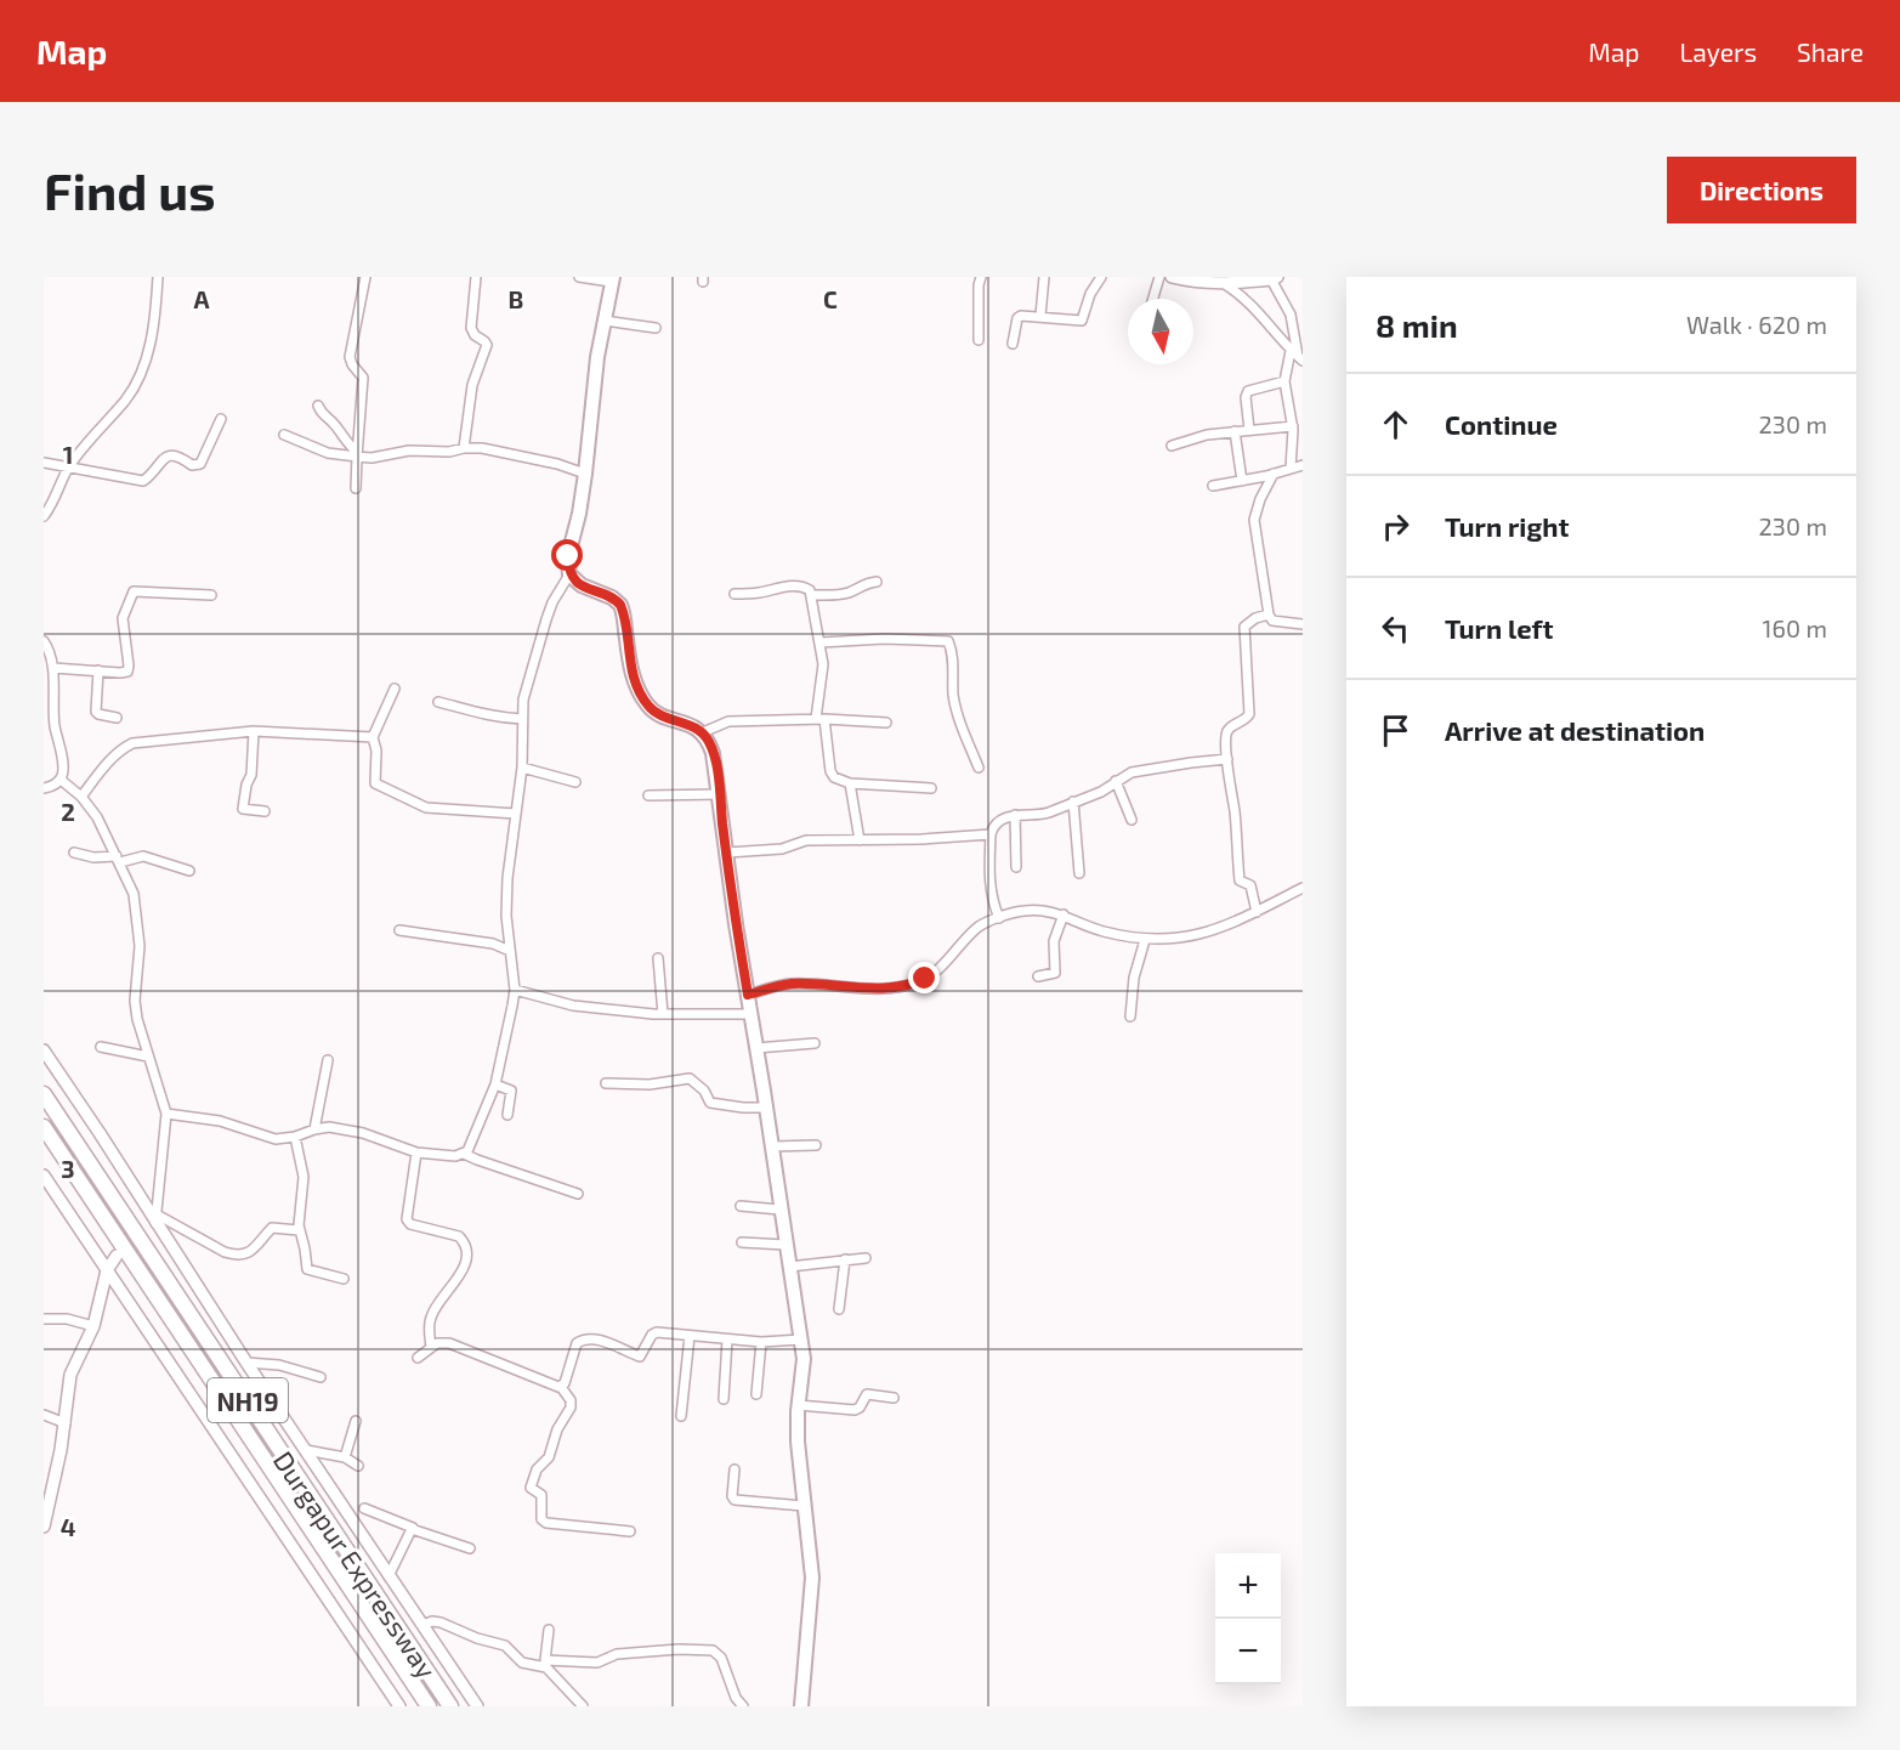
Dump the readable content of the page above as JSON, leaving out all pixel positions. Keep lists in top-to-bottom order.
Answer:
{
  "streets": {
    "highway": ["NH19", "Durgapur Expressway"]
  },
  "north": "bottom",
  "page": {
    "header": "Map",
    "nav": ["Map", "Layers", "Share"],
    "buttons": "Directions",
    "title": "Find us",
    "heading": ["8 min", "Walk · 620 m"],
    "list": [
      ["Continue", "230 m"],
      ["Turn right", "230 m"],
      ["Turn left", "160 m"],
      "Arrive at destination"
    ],
    "map_buttons": ["+", "−"]
  },
  "grid": {
    "columns": ["A", "B", "C"],
    "rows": [
      "1",
      "2",
      "3",
      "4"
    ]
  }
}
